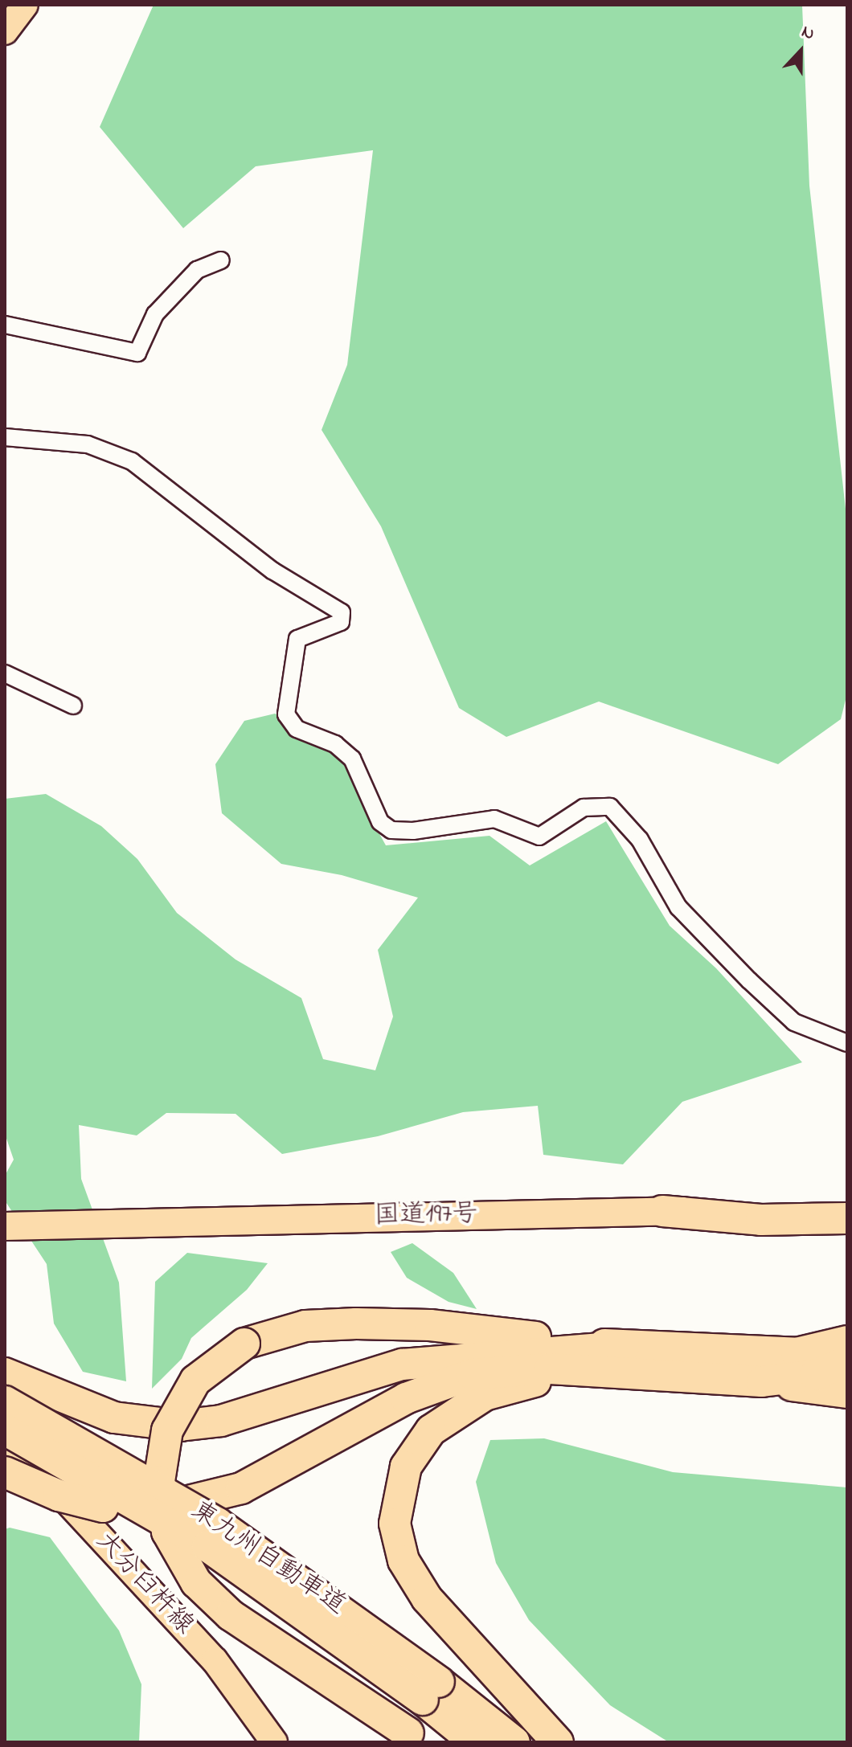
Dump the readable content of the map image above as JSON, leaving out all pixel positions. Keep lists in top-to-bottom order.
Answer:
{
  "streets": {
    "highway": ["国道197号", "東九州自動車道"],
    "main road": ["大分臼杵線"]
  },
  "crossings": [
    ["東九州自動車道", "大分臼杵線"]
  ],
  "north": "top"
}
